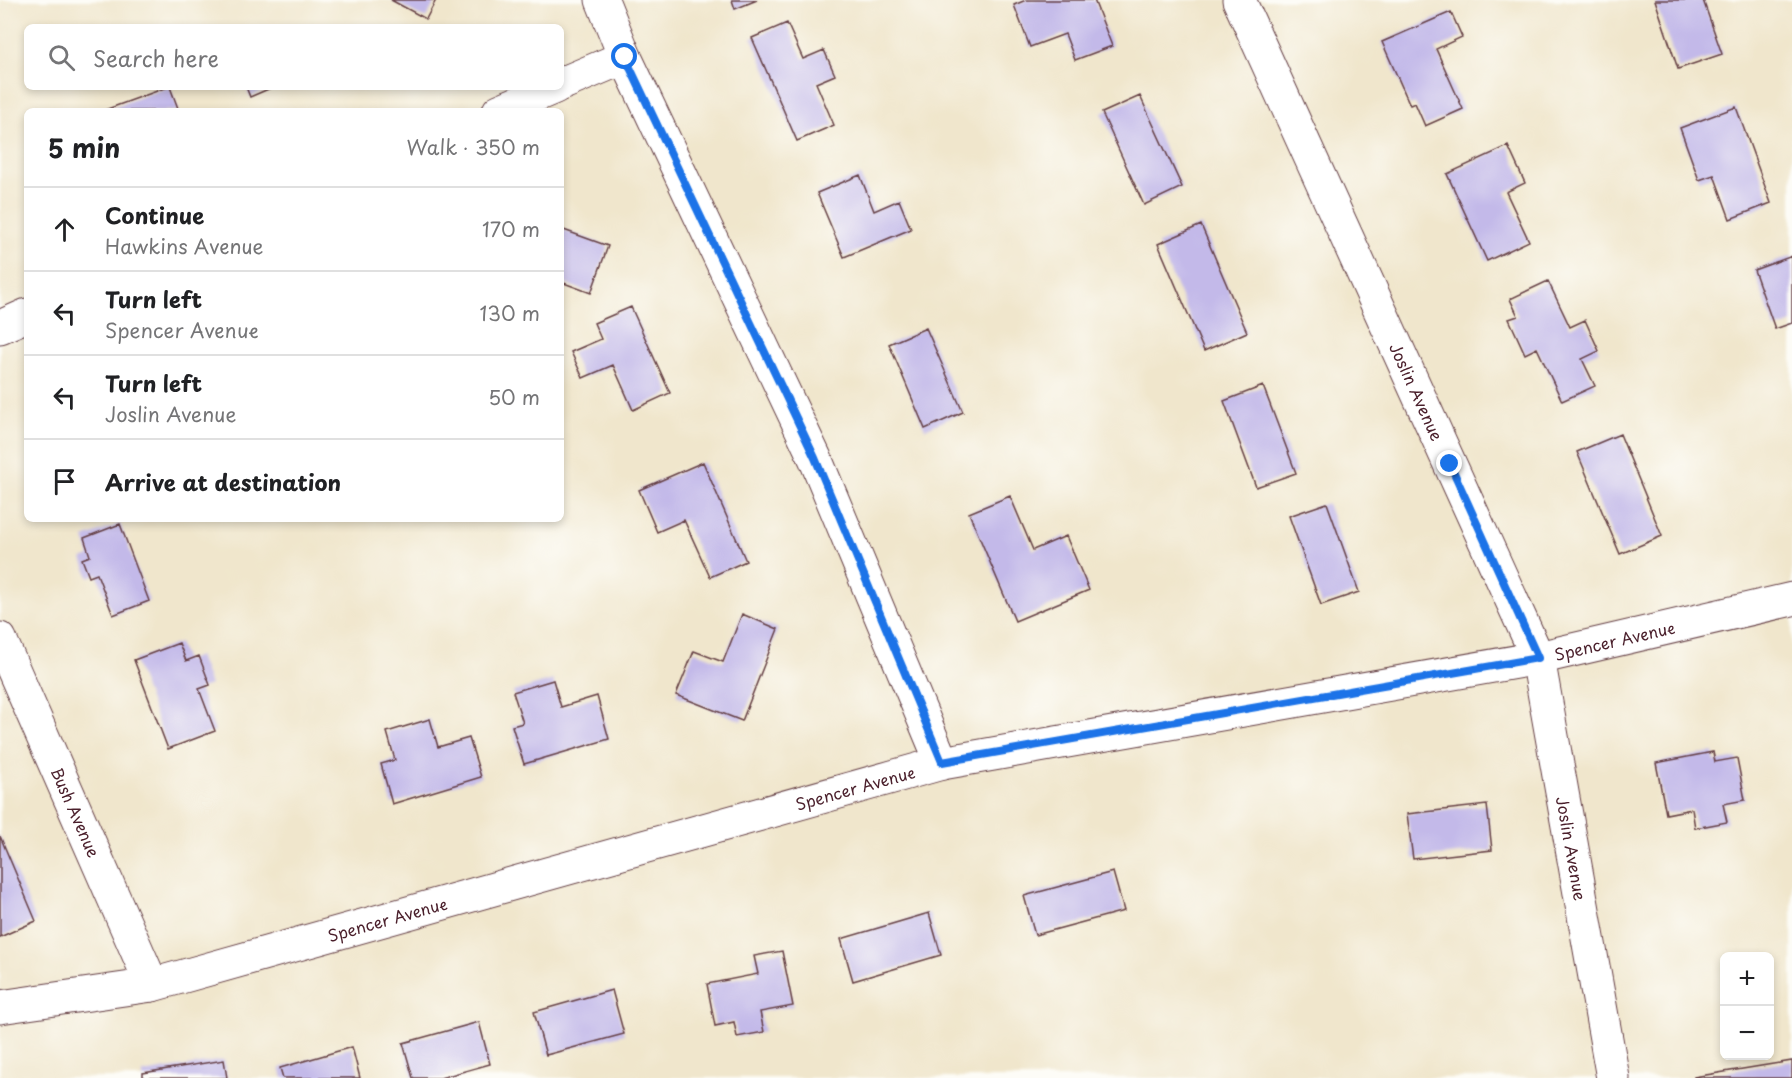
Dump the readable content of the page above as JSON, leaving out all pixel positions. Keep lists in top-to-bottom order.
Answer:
{
  "streets": {
    "street": ["Joslin Avenue", "Spencer Avenue", "Bush Avenue"]
  },
  "crossings": [
    ["Joslin Avenue", "Spencer Avenue"],
    ["Spencer Avenue", "Bush Avenue"]
  ],
  "page": {
    "search": "Search here",
    "heading": ["5 min", "Walk · 350 m"],
    "list": [
      ["Continue", "Hawkins Avenue", "170 m"],
      ["Turn left", "Spencer Avenue", "130 m"],
      ["Turn left", "Joslin Avenue", "50 m"],
      "Arrive at destination"
    ],
    "map_buttons": ["+", "−"]
  }
}
